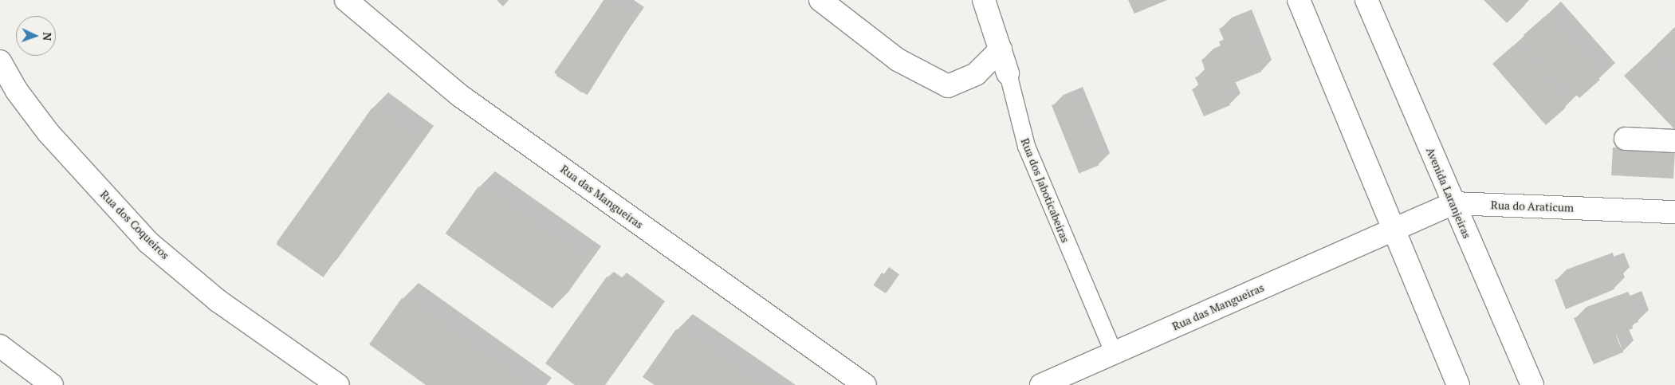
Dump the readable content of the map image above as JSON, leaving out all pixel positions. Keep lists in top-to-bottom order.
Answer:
{
  "streets": {
    "street": [
      "Rua dos Jaboticabeiras",
      "Avenida Laranjeiras",
      "Rua das Mangueiras",
      "Rua do Araticum",
      "Rua dos Coqueiros"
    ]
  },
  "crossings": [
    ["Rua dos Jaboticabeiras", "Rua das Mangueiras"],
    ["Avenida Laranjeiras", "Rua do Araticum"],
    ["Rua das Mangueiras", "Rua do Araticum"]
  ],
  "north": "right"
}
